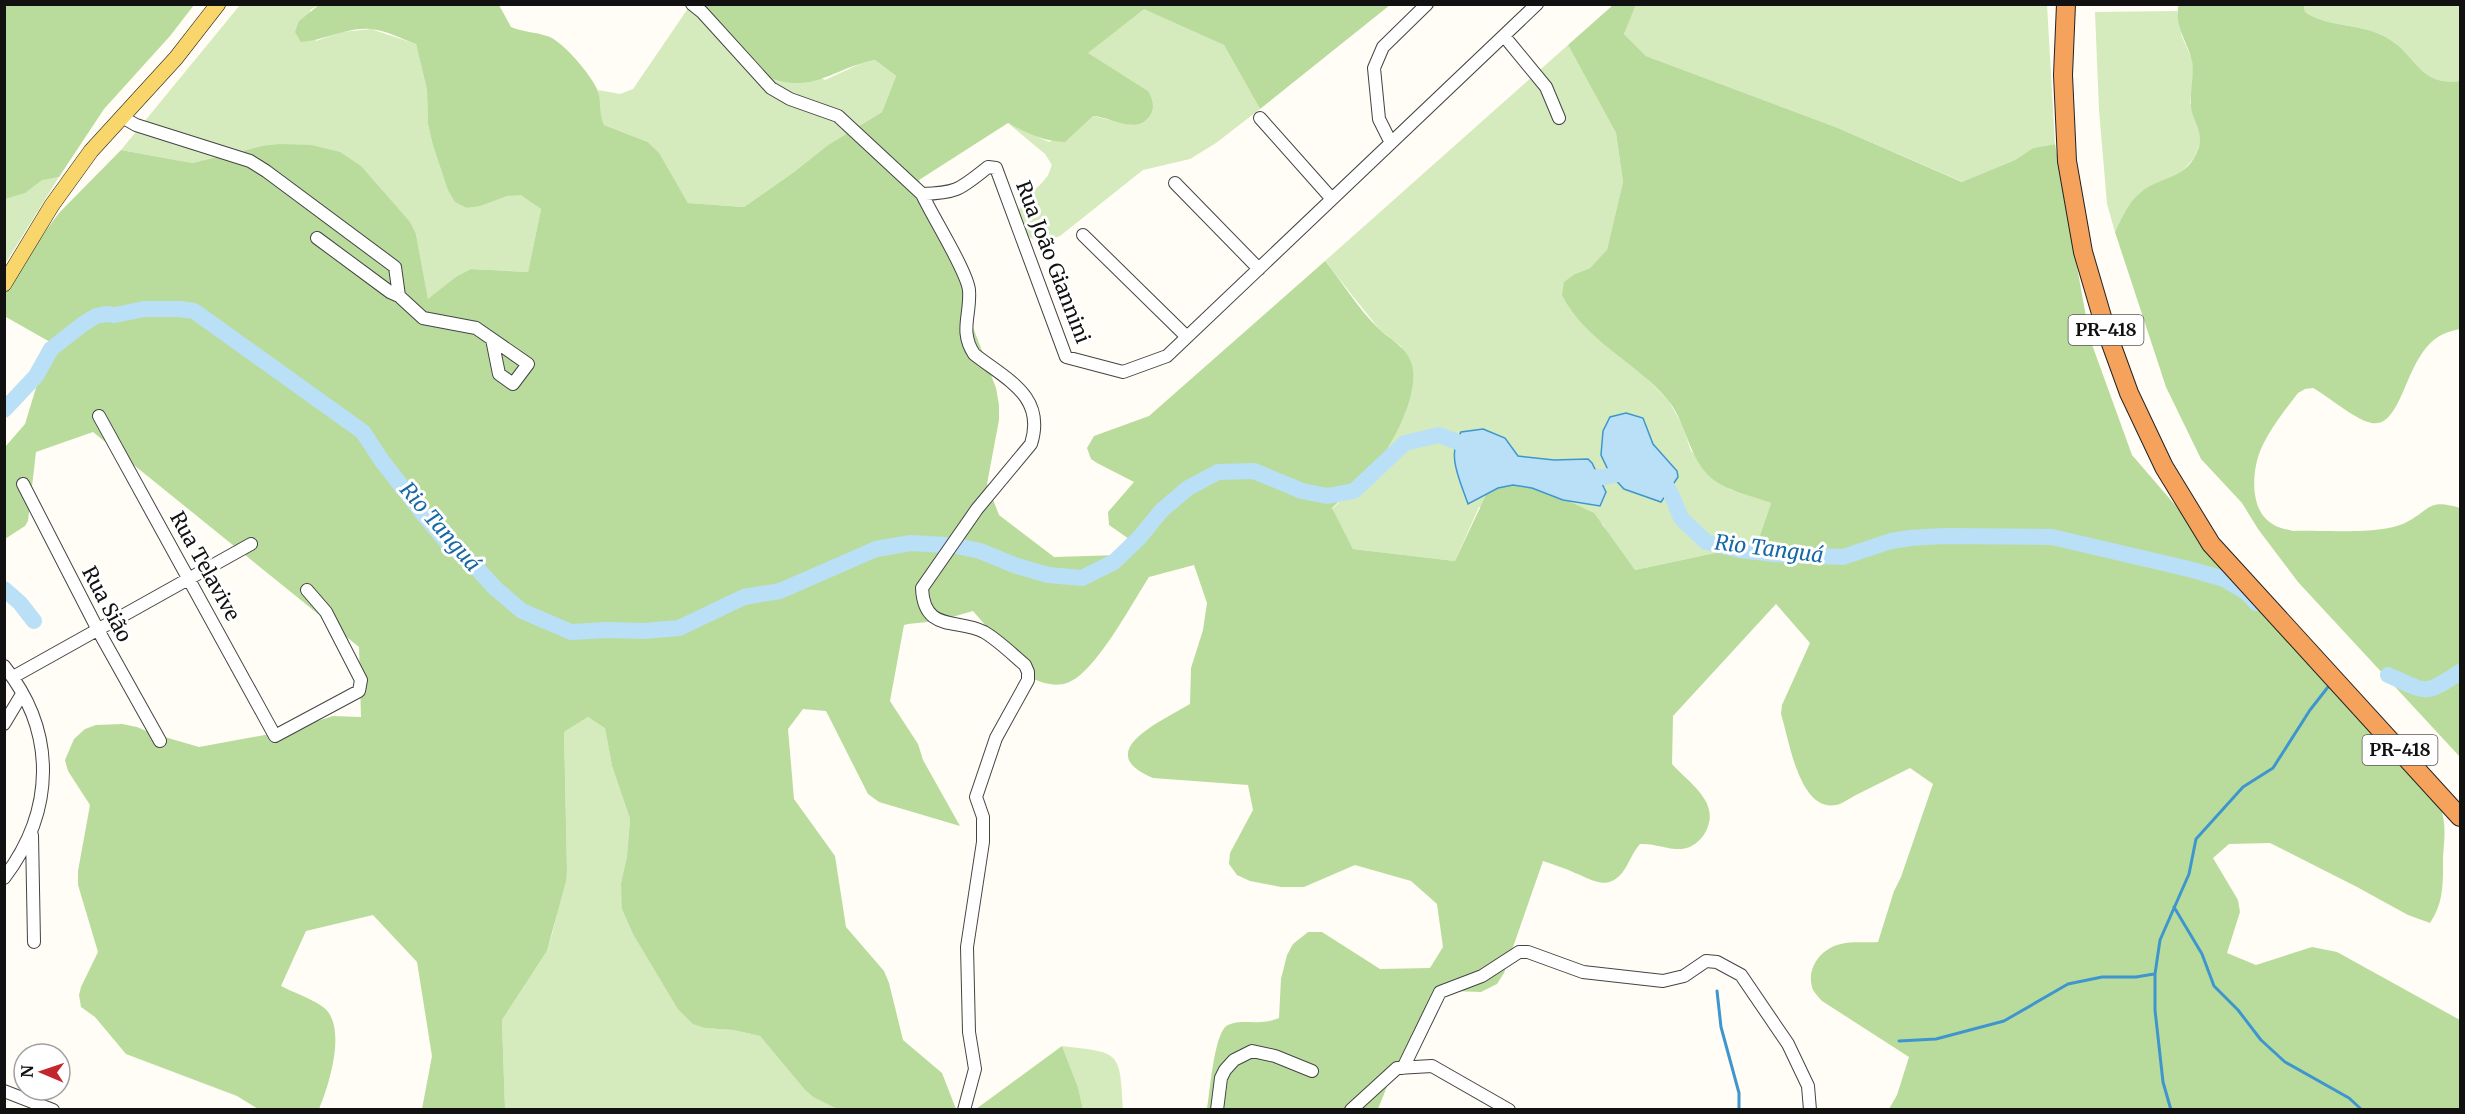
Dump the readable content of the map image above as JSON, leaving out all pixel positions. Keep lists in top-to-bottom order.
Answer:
{
  "streets": {
    "highway": ["PR-418"],
    "street": ["Rua João Giannini", "Rua Telavive", "Rua Sião"]
  },
  "water": ["Rio Tanguá"],
  "north": "left"
}
